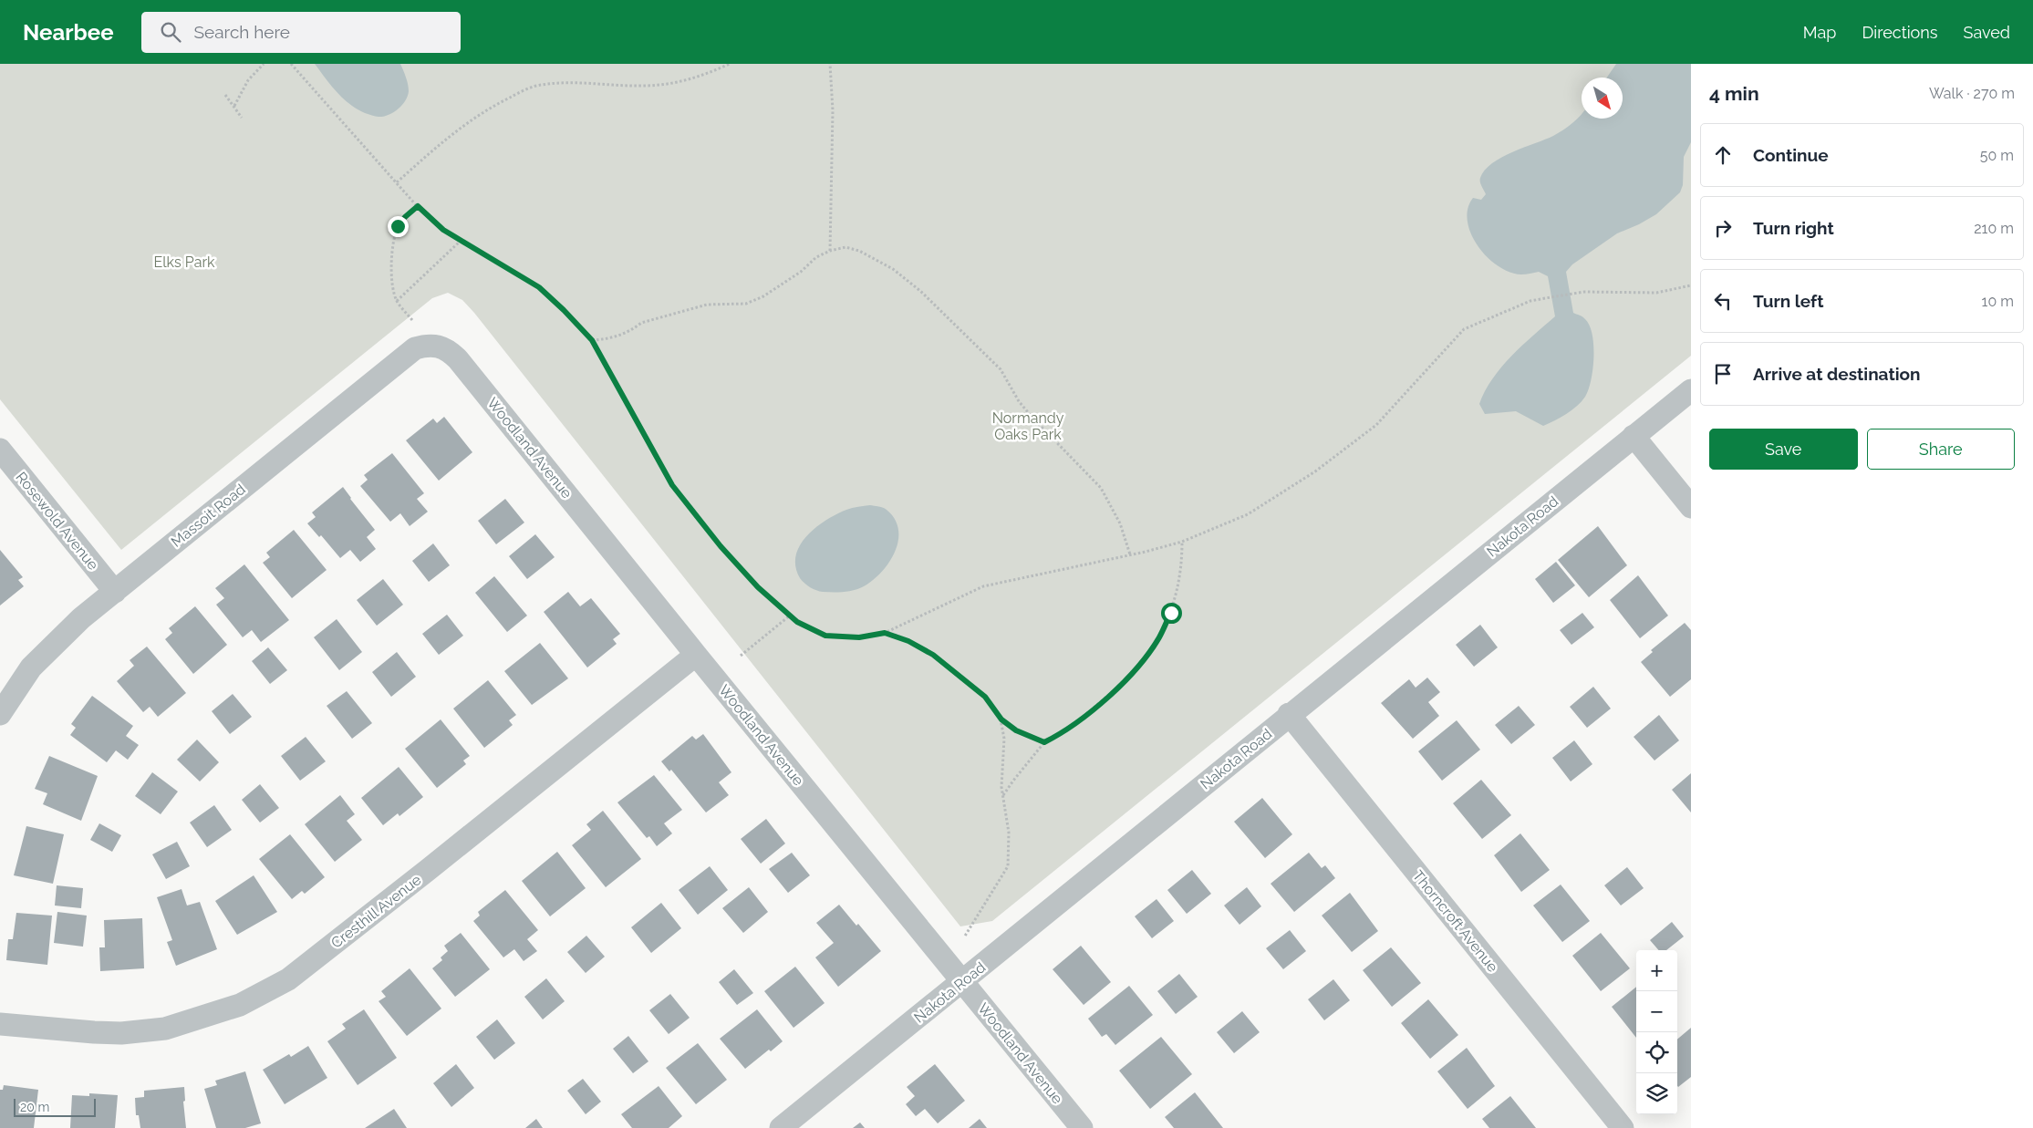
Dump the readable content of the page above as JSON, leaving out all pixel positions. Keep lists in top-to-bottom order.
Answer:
{
  "streets": {
    "street": [
      "Woodland Avenue",
      "Massoit Road",
      "Rosewold Avenue",
      "Nakota Road",
      "Cresthill Avenue",
      "Thorncroft Avenue"
    ]
  },
  "crossings": [
    ["Woodland Avenue", "Massoit Road"],
    ["Woodland Avenue", "Nakota Road"],
    ["Woodland Avenue", "Cresthill Avenue"],
    ["Massoit Road", "Rosewold Avenue"],
    ["Nakota Road", "Thorncroft Avenue"]
  ],
  "parks": ["Elks Park", "Normandy Oaks Park"],
  "scale_bar": "20 m",
  "north": "bottom right",
  "page": {
    "header": "Nearbee",
    "search": "Search here",
    "nav": ["Map", "Directions", "Saved"],
    "heading": ["4 min", "Walk · 270 m"],
    "list": [
      ["Continue", "50 m"],
      ["Turn right", "210 m"],
      ["Turn left", "10 m"],
      "Arrive at destination"
    ],
    "buttons": ["Save", "Share"],
    "map_buttons": ["+", "−"],
    "scale": "20 m"
  }
}
